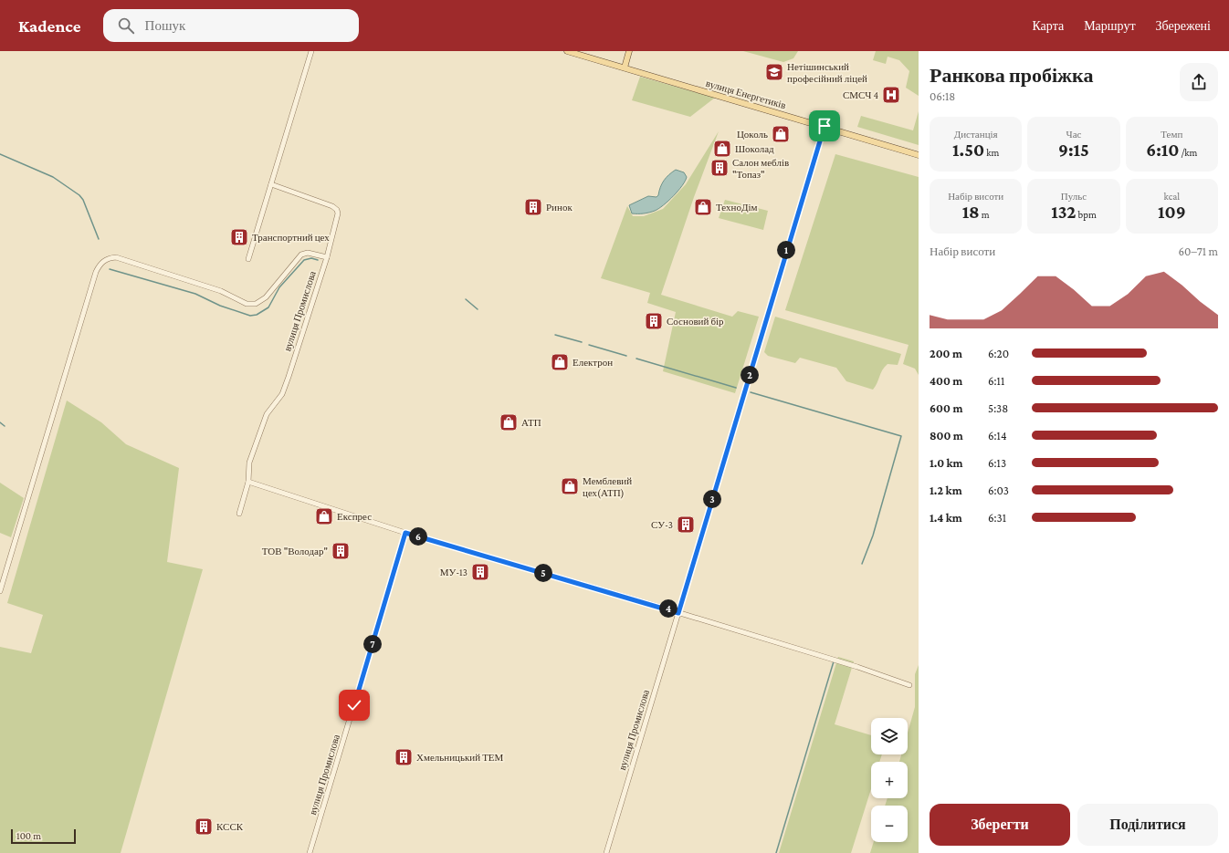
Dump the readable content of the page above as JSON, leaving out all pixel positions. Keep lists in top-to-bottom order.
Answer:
{
  "streets": {
    "main road": ["вулиця Енергетиків"],
    "street": ["вулиця Промислова"]
  },
  "crossings": [
    ["вулиця Енергетиків", "вулиця Промислова"]
  ],
  "places": {
    "school or university": ["Нетішинський професійний ліцей"],
    "hospital": ["СМСЧ 4"],
    "shop": [
      "Цоколь",
      "Шоколад",
      "ТехноДім",
      "Електрон",
      "АТП",
      "Мемблевий цех(АТП)",
      "Експрес"
    ],
    "building": [
      "Салон меблів \"Топаз\"",
      "Ринок",
      "Транспортний цех",
      "Сосновий бір",
      "СУ-3",
      "ТОВ \"Володар\"",
      "МУ-13",
      "Хмельницький ТЕМ",
      "КССК"
    ]
  },
  "scale_bar": "100 m",
  "page": {
    "header": "Kadence",
    "search": "Пошук",
    "nav": ["Карта", "Маршрут", "Збережені"],
    "heading": ["Ранкова пробіжка", "06:18"],
    "stats": [
      ["Дистанція", "1.50 km"],
      ["Час", "9:15"],
      ["Темп", "6:10 /km"],
      ["Набір висоти", "18 m"],
      ["Пульс", "132 bpm"],
      ["kcal", "109"]
    ],
    "chart": ["Набір висоти", "60–71 m"],
    "pins": [
      "1",
      "2",
      "3",
      "6",
      "5",
      "4",
      "7"
    ],
    "list": [
      {
        "name": "200 m",
        "note": "6:20"
      },
      {
        "name": "400 m",
        "note": "6:11"
      },
      {
        "name": "600 m",
        "note": "5:38"
      },
      {
        "name": "800 m",
        "note": "6:14"
      },
      {
        "name": "1.0 km",
        "note": "6:13"
      },
      {
        "name": "1.2 km",
        "note": "6:03"
      },
      {
        "name": "1.4 km",
        "note": "6:31"
      }
    ],
    "map_buttons": ["+", "−"],
    "buttons": ["Зберегти", "Поділитися"],
    "scale": "100 m"
  }
}
